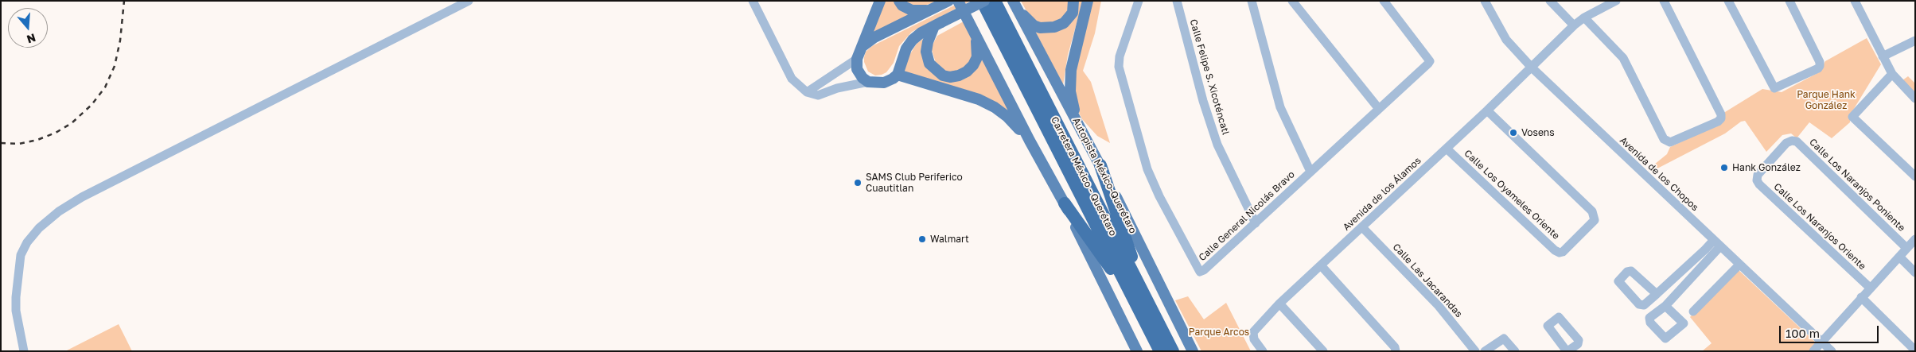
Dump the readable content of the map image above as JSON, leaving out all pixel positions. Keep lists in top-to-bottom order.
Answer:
{
  "streets": {
    "highway": ["Carretera México - Querétaro"],
    "main road": ["Autopista México-Querétaro"],
    "street": [
      "Calle Felipe S. Xicoténcatl",
      "Avenida de los Chopos",
      "Calle Los Naranjos Poniente",
      "Avenida de los Álamos",
      "Calle Los Oyameles Oriente",
      "Calle General Nicolás Bravo",
      "Calle Los Naranjos Oriente",
      "Calle Las Jacarandas"
    ]
  },
  "crossings": [
    ["Calle Felipe S. Xicoténcatl", "Calle General Nicolás Bravo"],
    ["Avenida de los Chopos", "Avenida de los Álamos"],
    ["Calle Los Naranjos Poniente", "Calle Los Naranjos Oriente"],
    ["Avenida de los Álamos", "Calle Los Oyameles Oriente"],
    ["Avenida de los Álamos", "Calle Las Jacarandas"]
  ],
  "parks": ["Parque Hank González", "Parque Arcos"],
  "places": [
    "Vosens",
    "Hank González",
    "SAMS Club Periferico Cuautitlan",
    "Walmart"
  ],
  "scale_bar": "100 m",
  "north": "bottom"
}
